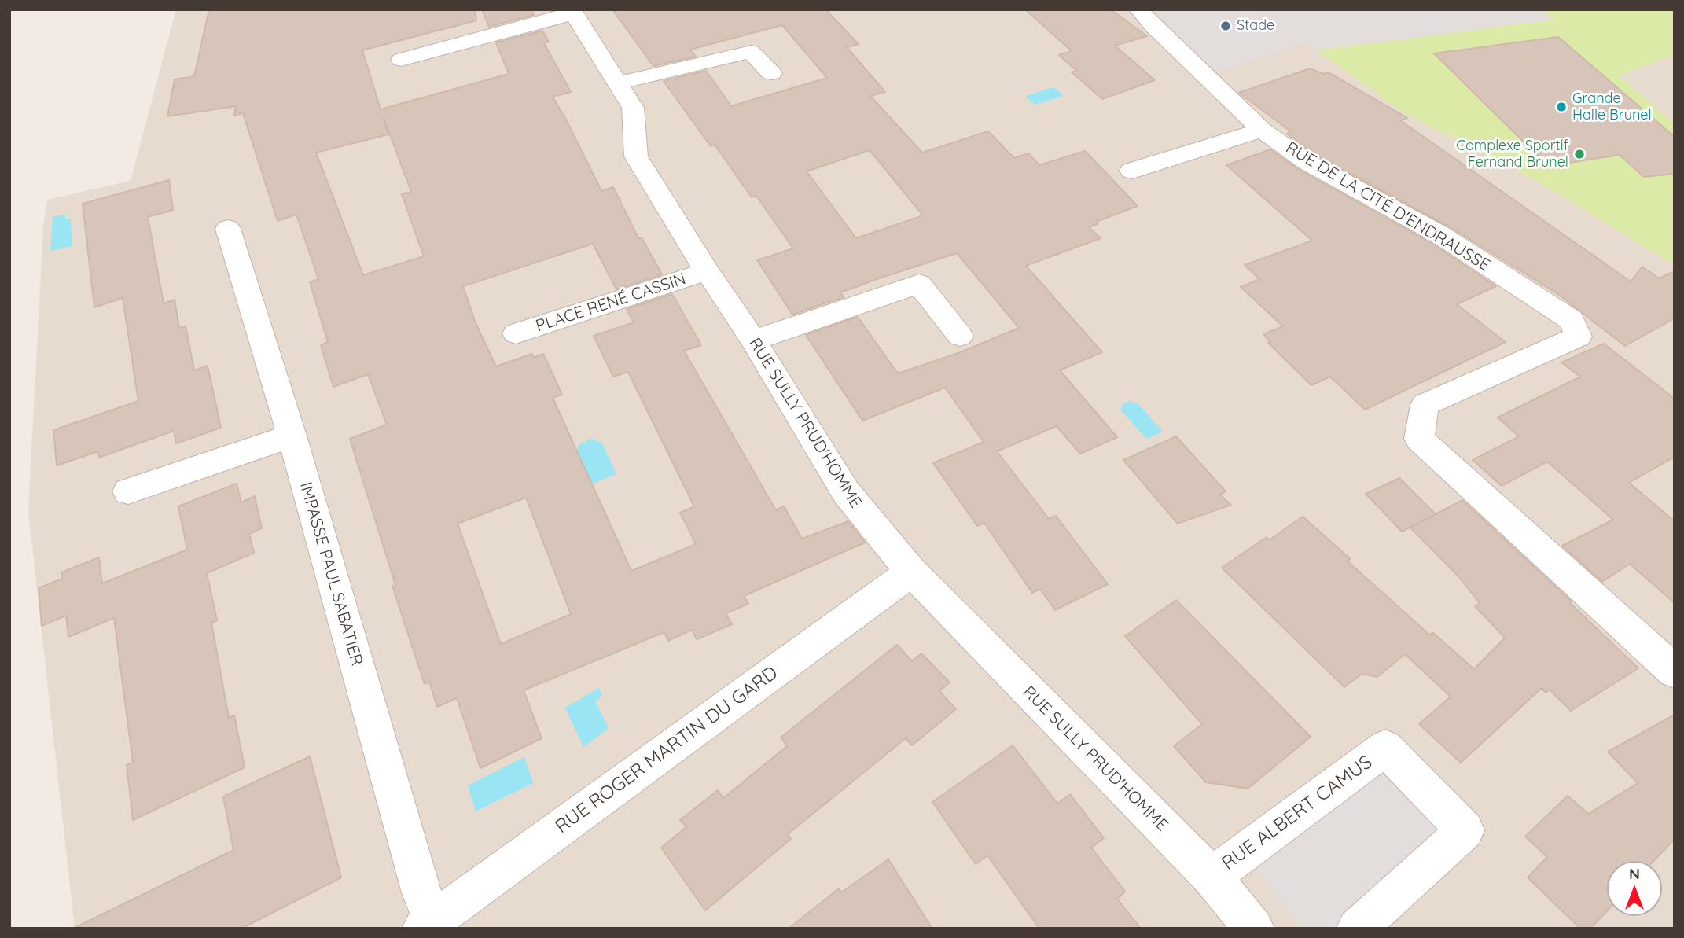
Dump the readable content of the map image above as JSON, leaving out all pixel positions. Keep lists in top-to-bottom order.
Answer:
{
  "streets": {
    "street": [
      "RUE DE LA CITÉ D'ENDRAUSSE",
      "PLACE RENÉ CASSIN",
      "RUE SULLY PRUD'HOMME",
      "IMPASSE PAUL SABATIER",
      "RUE ROGER MARTIN DU GARD",
      "RUE ALBERT CAMUS"
    ]
  },
  "crossings": [
    ["PLACE RENÉ CASSIN", "RUE SULLY PRUD'HOMME"],
    ["RUE SULLY PRUD'HOMME", "RUE ROGER MARTIN DU GARD"],
    ["RUE SULLY PRUD'HOMME", "RUE ALBERT CAMUS"],
    ["IMPASSE PAUL SABATIER", "RUE ROGER MARTIN DU GARD"]
  ],
  "places": ["Stade", "Grande Halle Brunel", "Complexe Sportif Fernand Brunel"],
  "north": "top"
}
